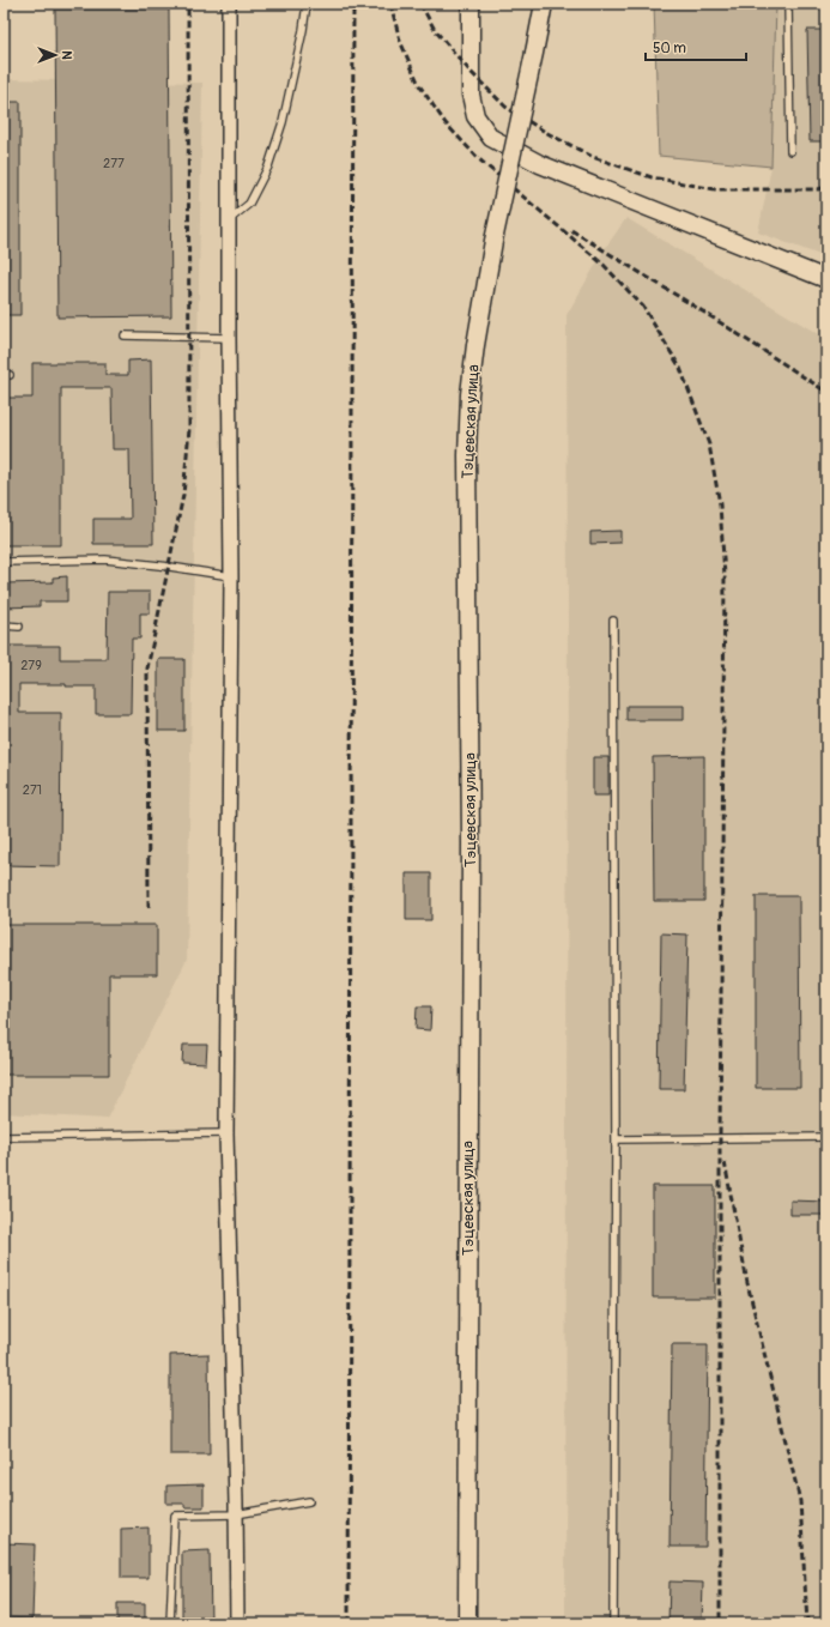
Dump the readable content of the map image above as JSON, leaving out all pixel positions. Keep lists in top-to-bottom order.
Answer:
{
  "streets": {
    "street": ["Тэцевская улица"]
  },
  "house_numbers": ["277", "279", "271"],
  "scale_bar": "50 m",
  "north": "right"
}
